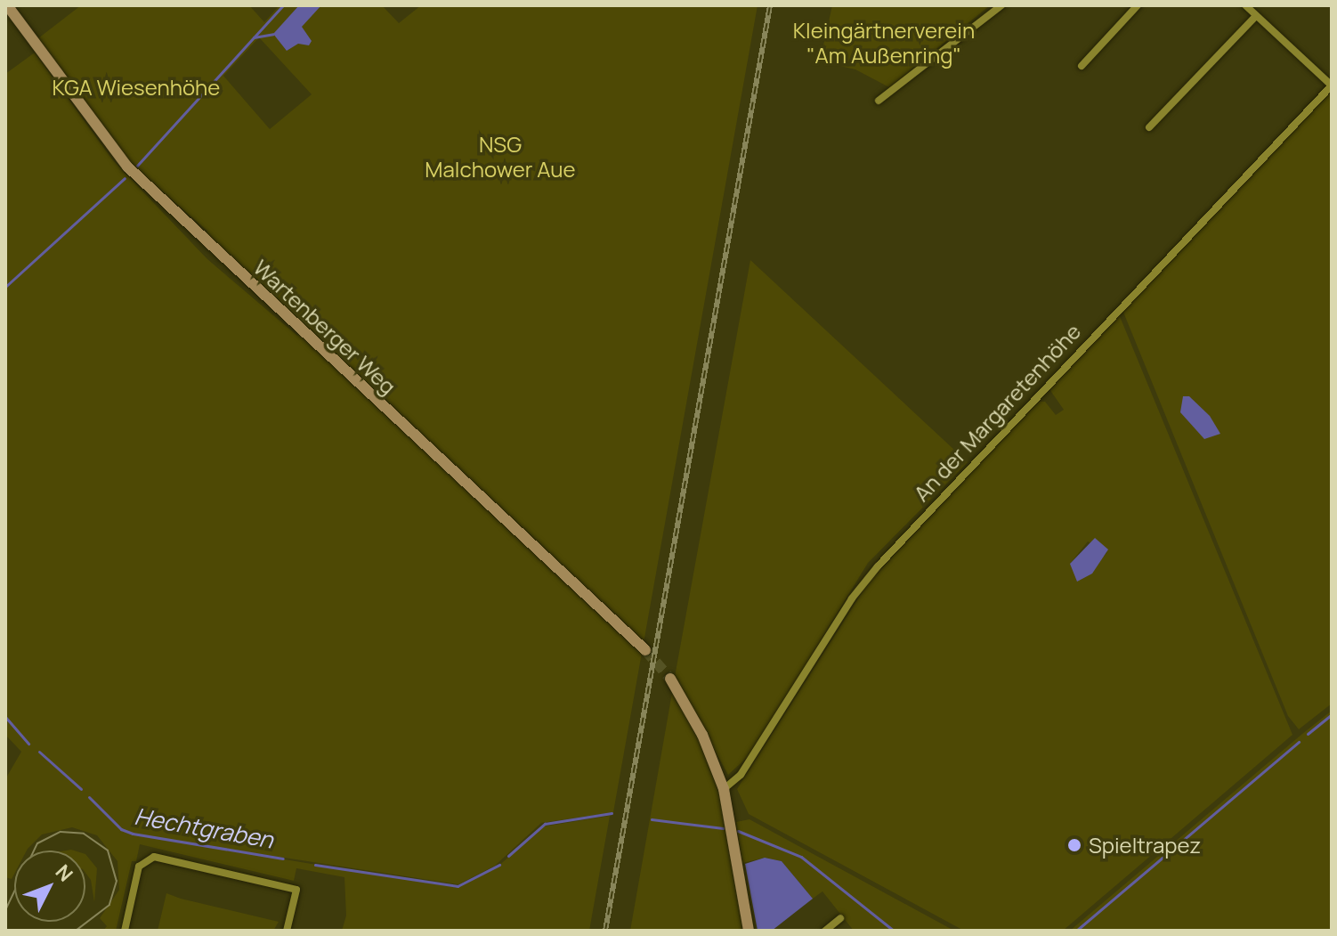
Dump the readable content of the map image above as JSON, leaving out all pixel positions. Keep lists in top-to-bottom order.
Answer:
{
  "streets": {
    "main road": ["Wartenberger Weg"],
    "street": ["An der Margaretenhöhe"]
  },
  "water": ["Hechtgraben"],
  "parks": ["Kleingärtnerverein \"Am Außenring\"", "KGA Wiesenhöhe", "NSG Malchower Aue"],
  "places": ["Spieltrapez"],
  "north": "top right"
}
